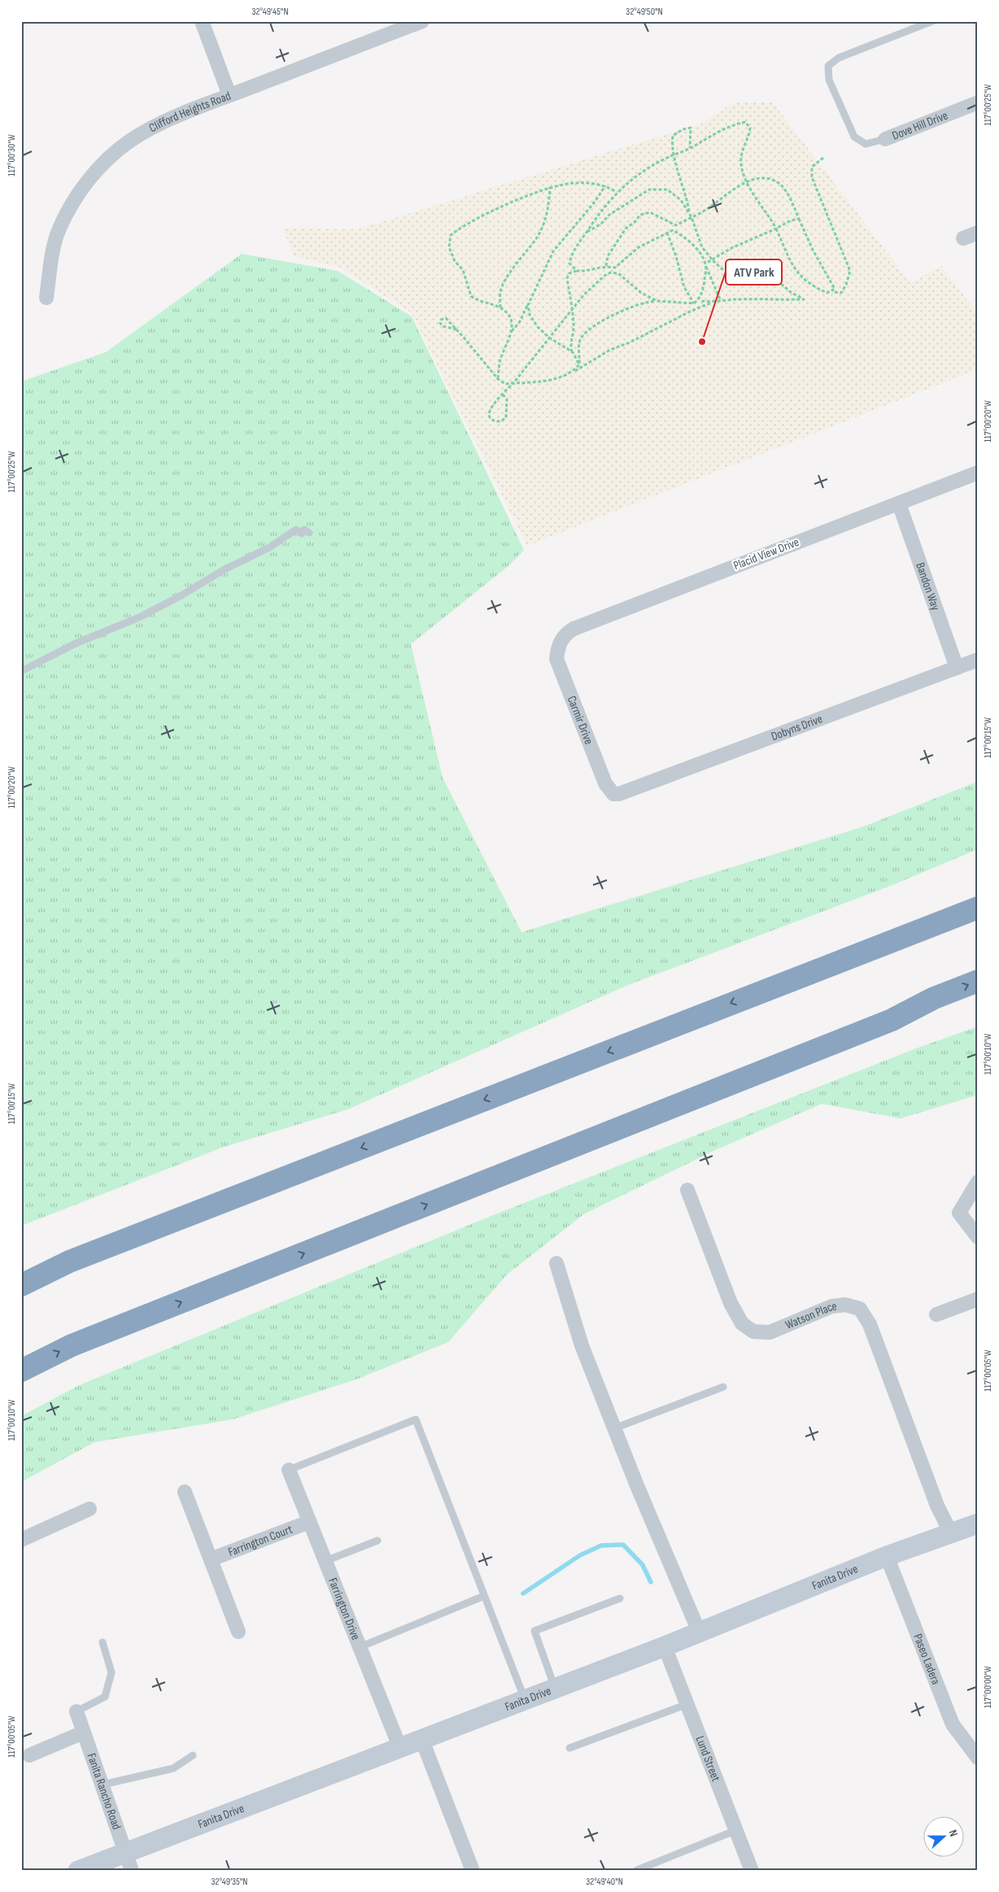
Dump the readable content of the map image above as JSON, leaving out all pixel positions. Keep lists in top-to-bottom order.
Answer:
{
  "streets": {
    "main road": ["Fanita Drive"],
    "street": [
      "Clifford Heights Road",
      "Dove Hill Drive",
      "Placid View Drive",
      "Bandon Way",
      "Carmir Drive",
      "Dobyns Drive",
      "Watson Place",
      "Farrington Court",
      "Farrington Drive",
      "Paseo Ladera",
      "Lund Street",
      "Fanita Rancho Road"
    ]
  },
  "crossings": [
    ["Placid View Drive", "Bandon Way"],
    ["Placid View Drive", "Carmir Drive"],
    ["Bandon Way", "Dobyns Drive"],
    ["Carmir Drive", "Dobyns Drive"],
    ["Watson Place", "Fanita Drive"],
    ["Farrington Court", "Farrington Drive"],
    ["Fanita Drive", "Farrington Drive"],
    ["Fanita Drive", "Paseo Ladera"],
    ["Fanita Drive", "Lund Street"],
    ["Fanita Drive", "Fanita Rancho Road"]
  ],
  "places": ["ATV Park"],
  "north": "right",
  "coordinates": [
    "32°49'45\"N",
    "32°49'50\"N",
    "117°00'25\"W",
    "117°00'30\"W",
    "117°00'20\"W",
    "117°00'15\"W",
    "117°00'10\"W",
    "117°00'05\"W",
    "117°00'00\"W",
    "32°49'35\"N",
    "32°49'40\"N"
  ]
}
